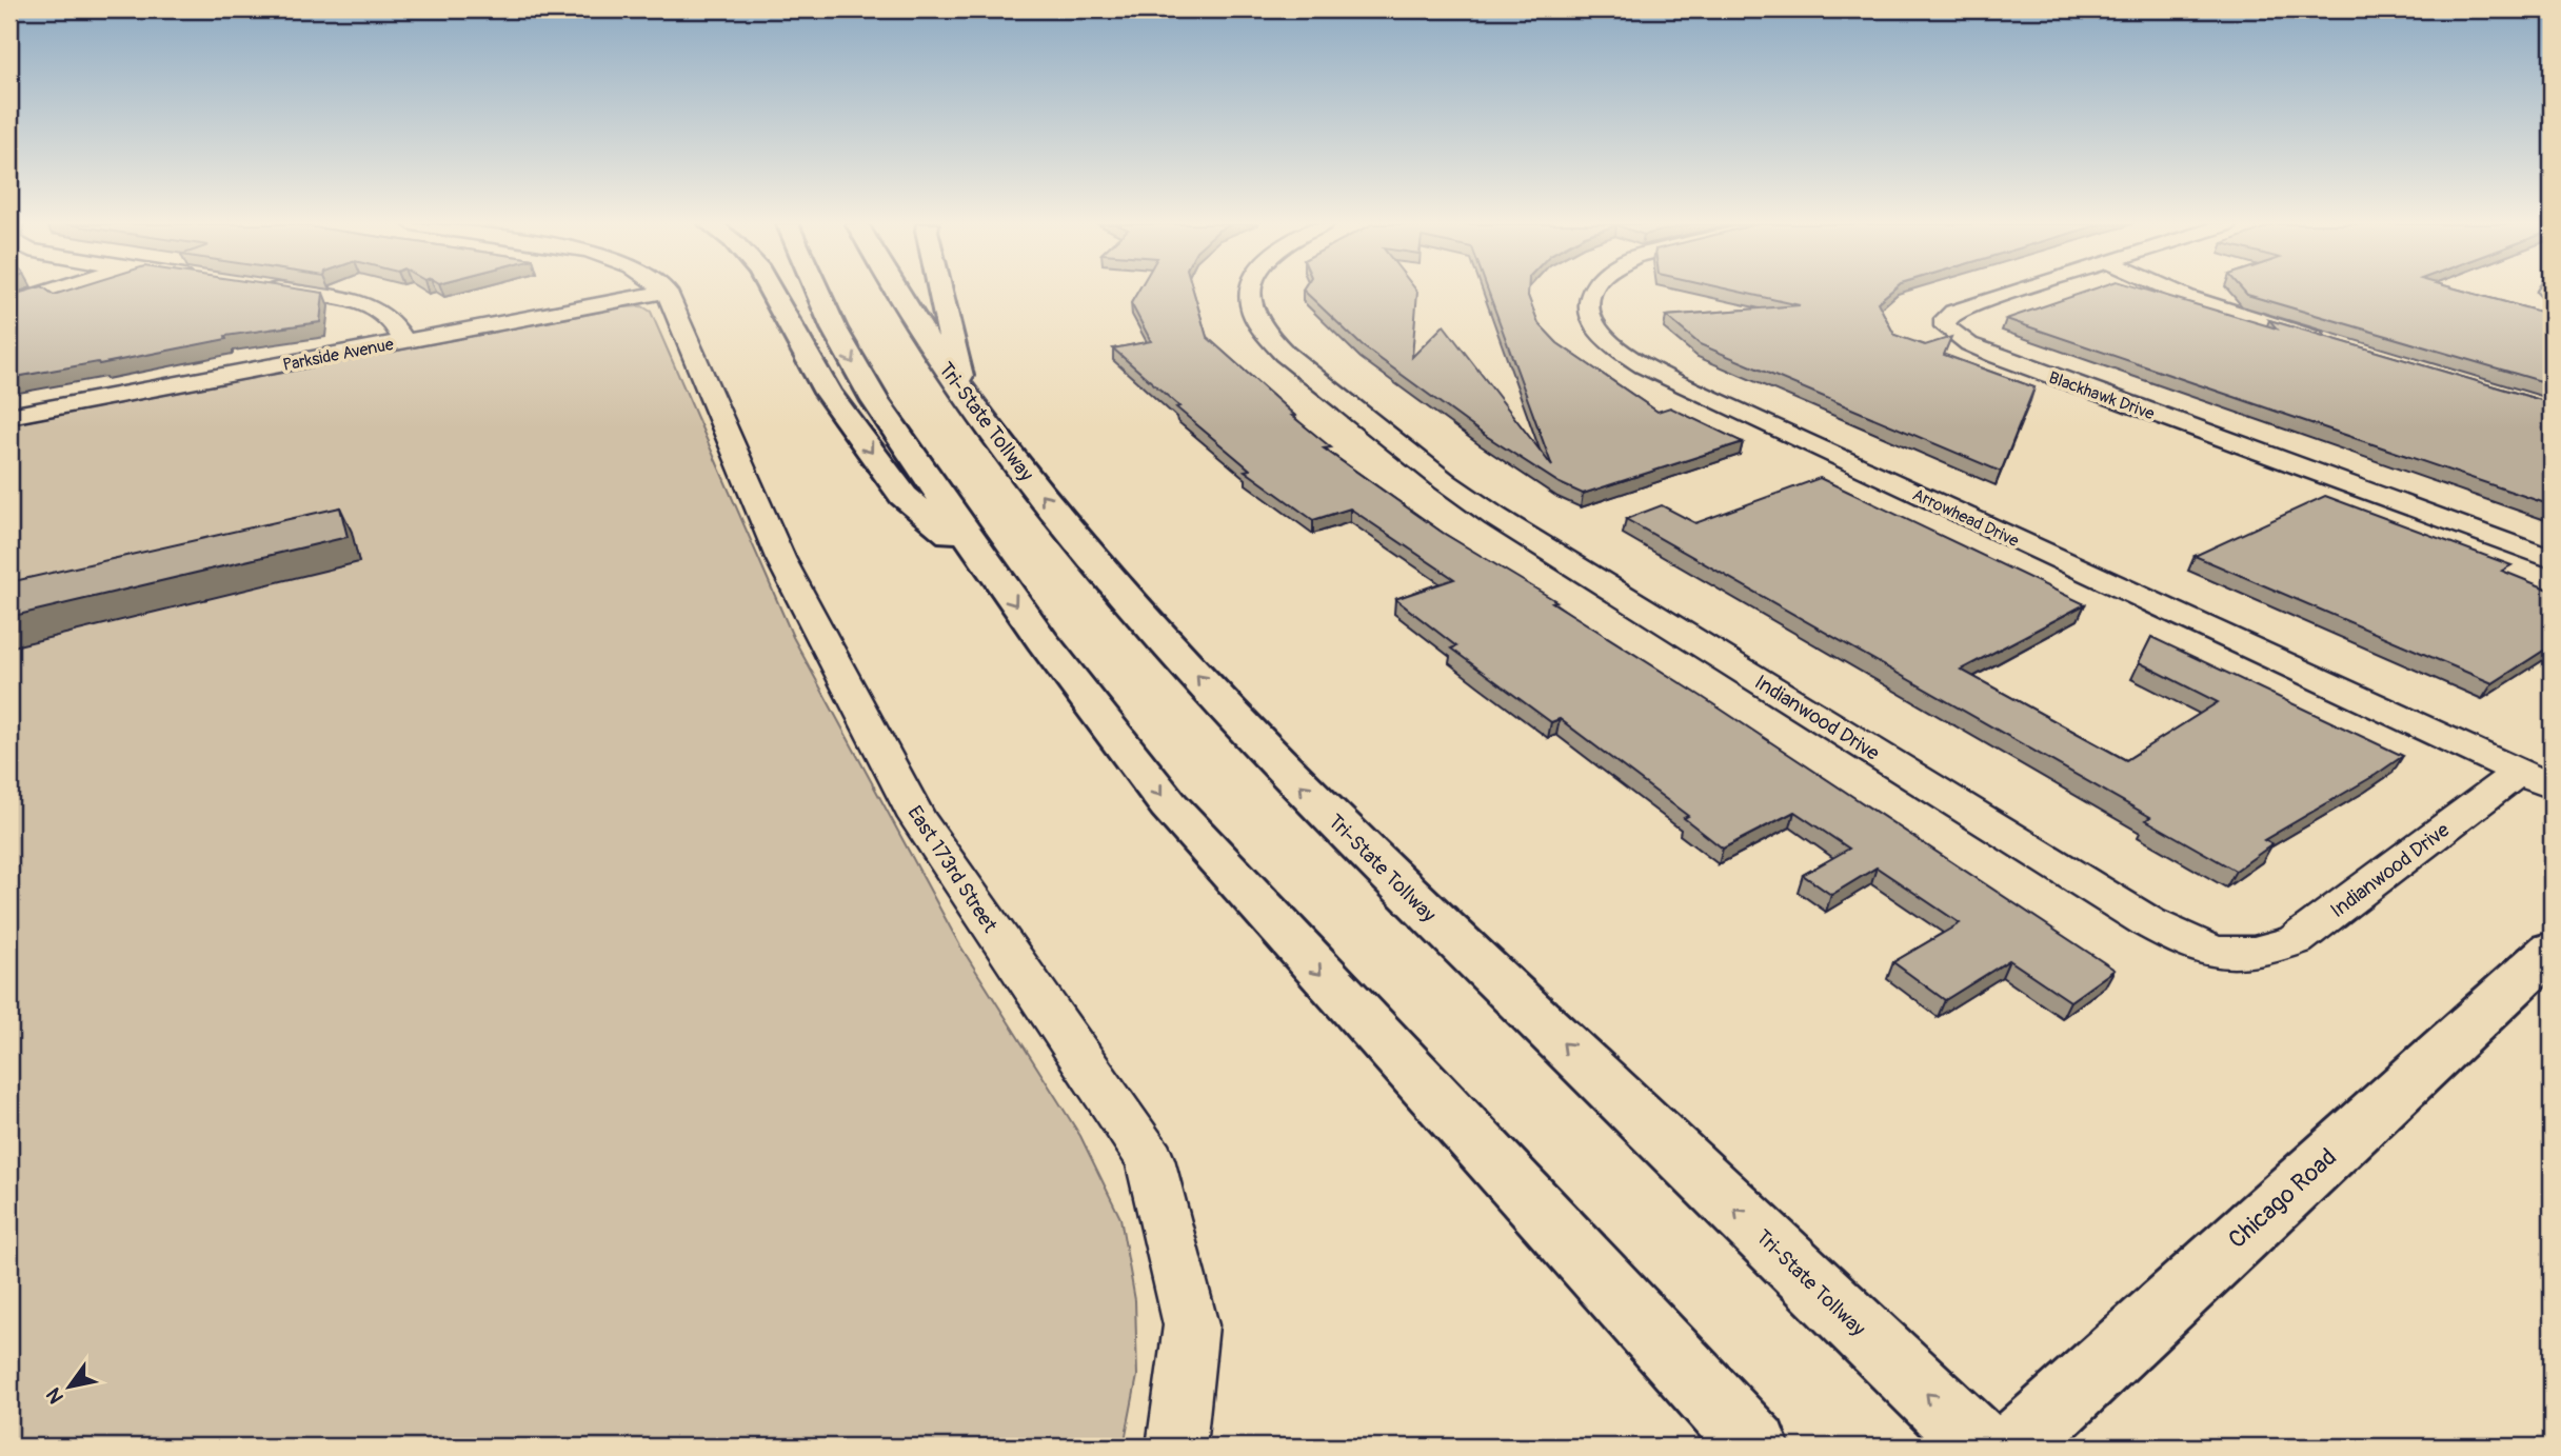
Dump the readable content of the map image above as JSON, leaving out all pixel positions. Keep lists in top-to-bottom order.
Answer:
{
  "streets": {
    "main road": ["Tri-State Tollway", "Chicago Road"],
    "street": [
      "Parkside Avenue",
      "Blackhawk Drive",
      "Arrowhead Drive",
      "Indianwood Drive",
      "East 173rd Street"
    ]
  },
  "crossings": [
    ["Arrowhead Drive", "Indianwood Drive"]
  ],
  "north": "bottom left"
}
